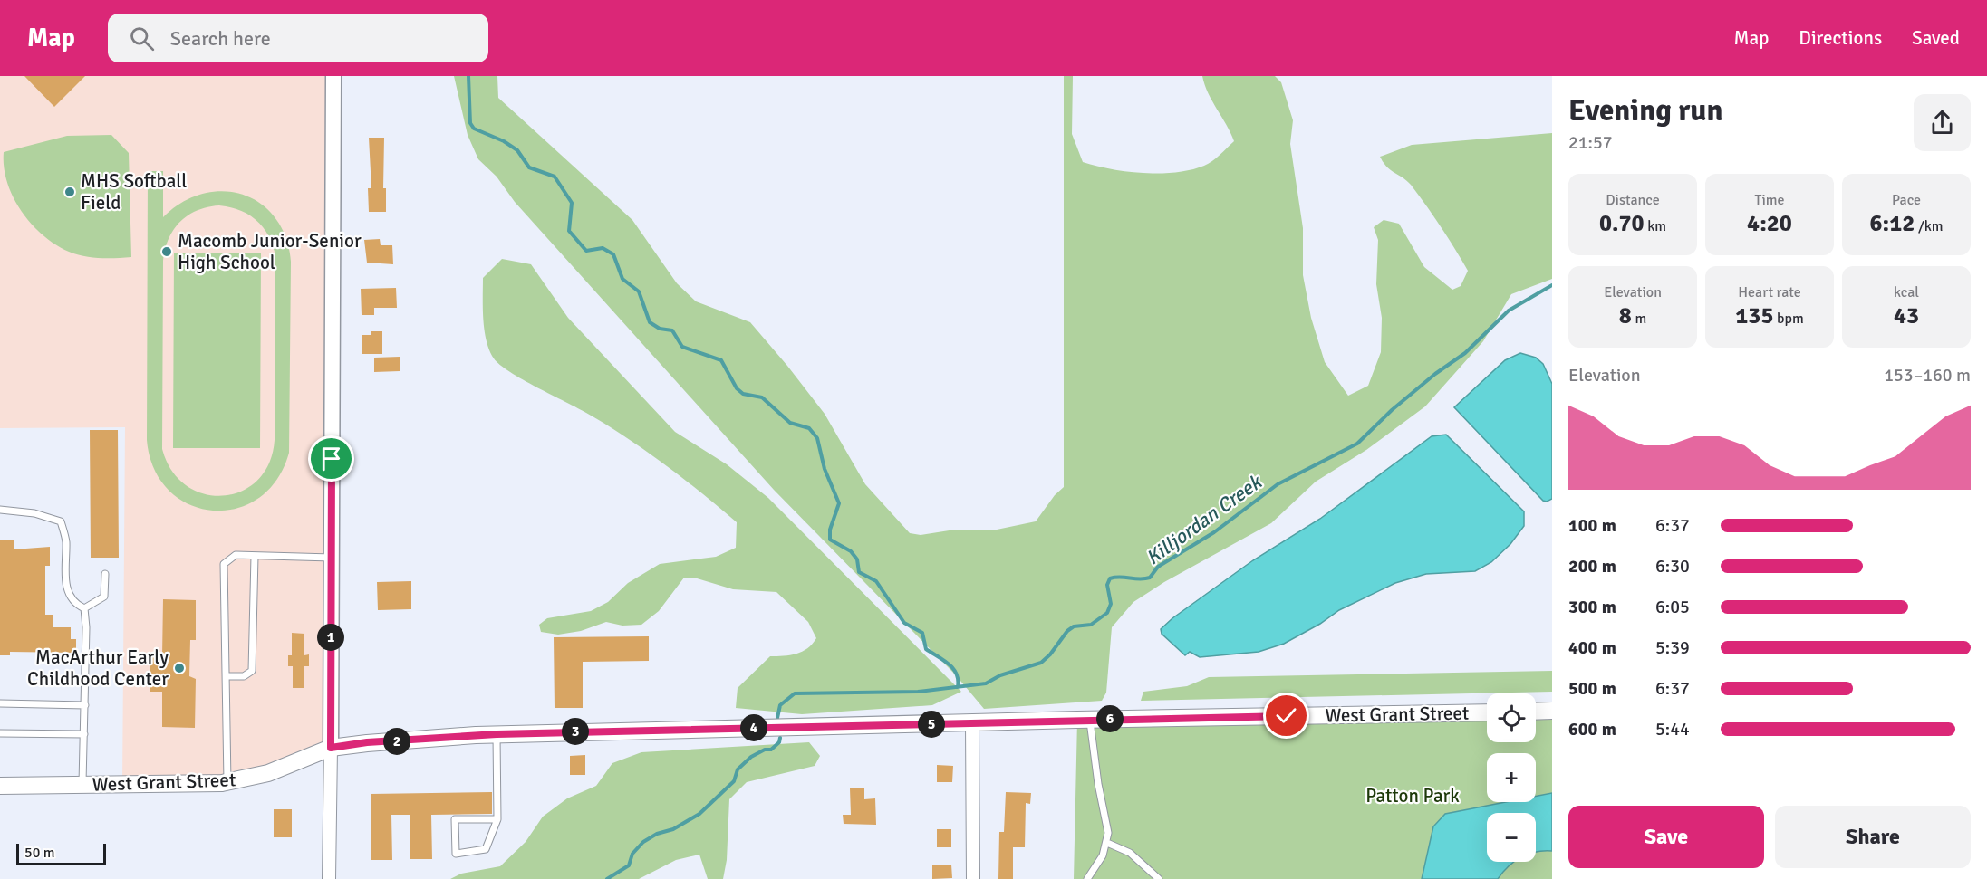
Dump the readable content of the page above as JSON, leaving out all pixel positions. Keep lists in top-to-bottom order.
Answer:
{
  "streets": {
    "main road": ["West Grant Street"]
  },
  "water": ["Killjordan Creek"],
  "parks": ["Patton Park"],
  "places": ["MHS Softball Field", "Macomb Junior-Senior High School", "MacArthur Early Childhood Center"],
  "scale_bar": "50 m",
  "page": {
    "header": "Map",
    "search": "Search here",
    "nav": ["Map", "Directions", "Saved"],
    "heading": ["Evening run", "21:57"],
    "stats": [
      ["Distance", "0.70 km"],
      ["Time", "4:20"],
      ["Pace", "6:12 /km"],
      ["Elevation", "8 m"],
      ["Heart rate", "135 bpm"],
      ["kcal", "43"]
    ],
    "chart": ["Elevation", "153–160 m"],
    "list": [
      {
        "name": "100 m",
        "note": "6:37"
      },
      {
        "name": "200 m",
        "note": "6:30"
      },
      {
        "name": "300 m",
        "note": "6:05"
      },
      {
        "name": "400 m",
        "note": "5:39"
      },
      {
        "name": "500 m",
        "note": "6:37"
      },
      {
        "name": "600 m",
        "note": "5:44"
      }
    ],
    "pins": [
      "1",
      "6",
      "5",
      "4",
      "3",
      "2"
    ],
    "map_buttons": ["+", "−"],
    "buttons": ["Save", "Share"],
    "scale": "50 m"
  }
}
